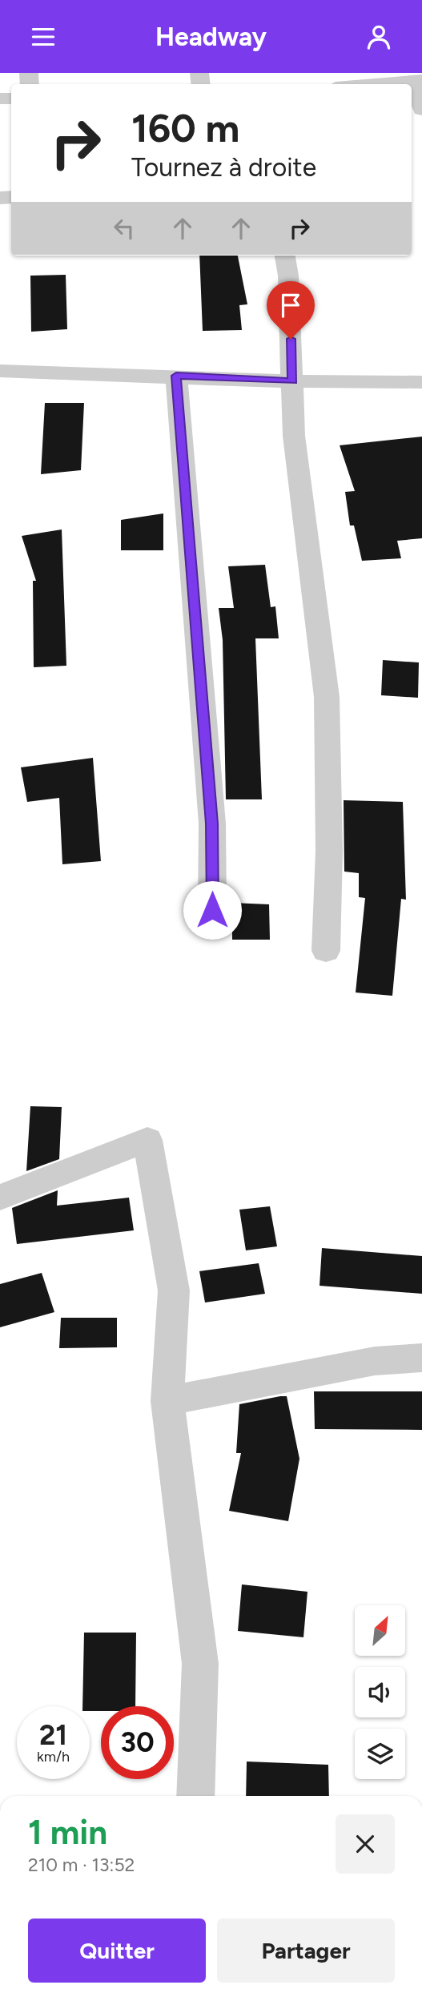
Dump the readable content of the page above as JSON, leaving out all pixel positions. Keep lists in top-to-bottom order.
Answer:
{
  "north": "top right",
  "page": {
    "header": "Headway",
    "turn": ["160 m", "Tournez à droite"],
    "speed": "21 km/h",
    "limit": "30",
    "heading": ["1 min", "210 m · 13:52"],
    "buttons": ["Quitter", "Partager"]
  }
}
